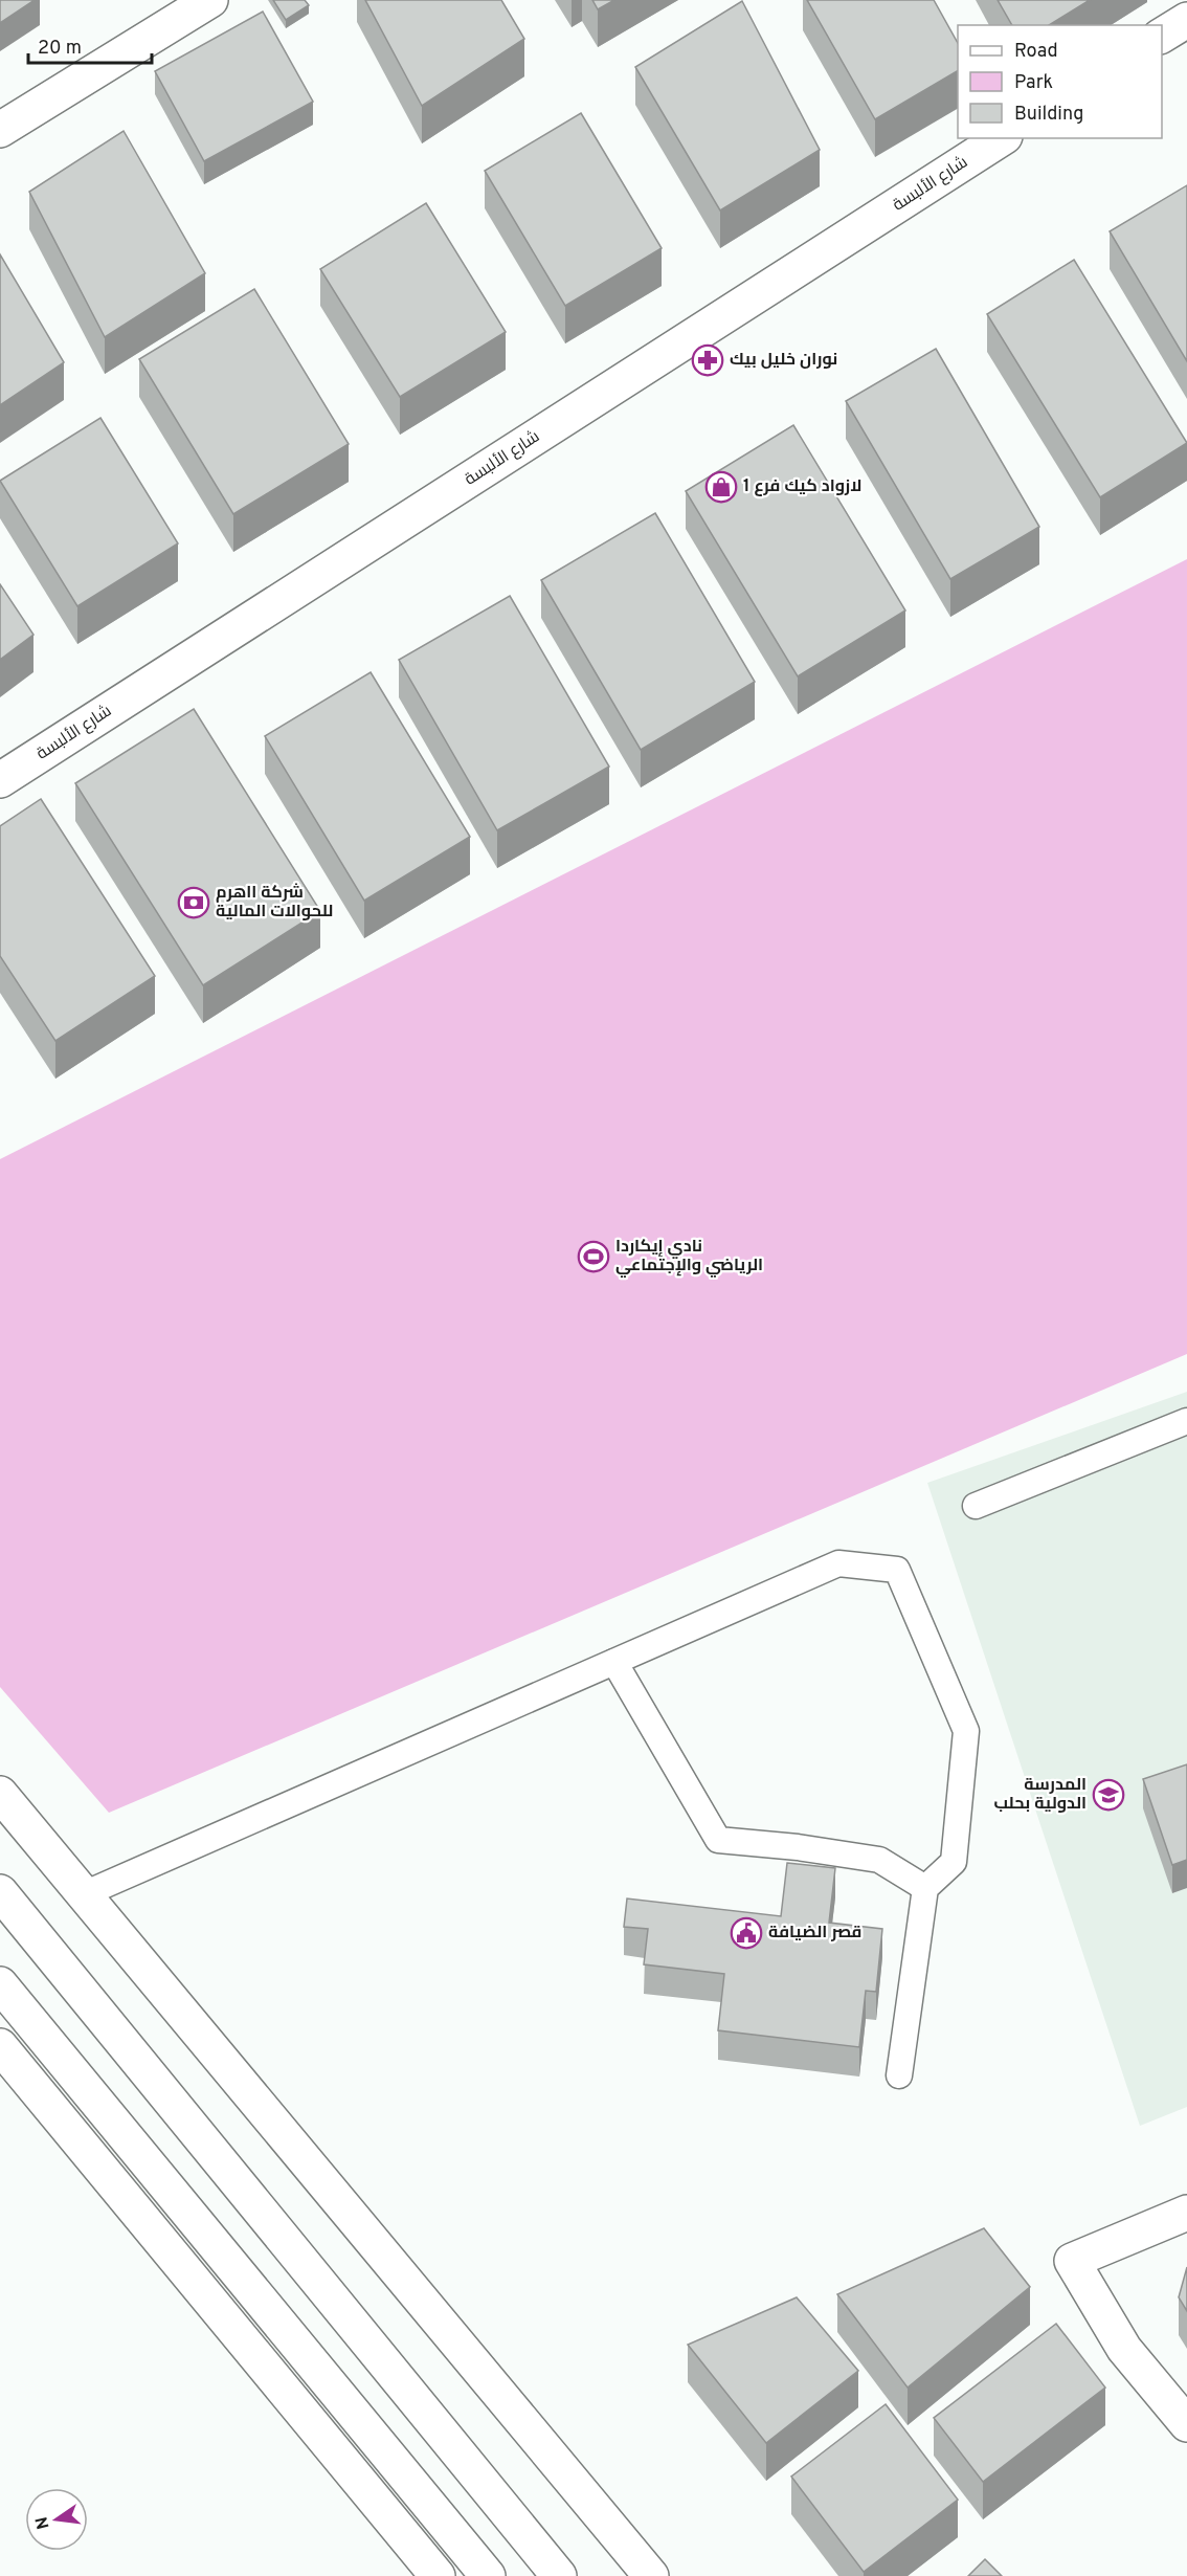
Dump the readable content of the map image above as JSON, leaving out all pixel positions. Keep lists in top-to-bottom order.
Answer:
{
  "streets": {
    "main road": ["شارع الألبسة"]
  },
  "places": {
    "pharmacy": ["نوران خليل بيك"],
    "shop": ["لازواد كيك فرع 1"],
    "bank": ["شركة ااهرم للحوالات المالية"],
    "sports": ["نادي إيكاردا الرياضي والإجتماعي"],
    "school or university": ["المدرسة الدولية بحلب"],
    "public building": ["قصر الضيافة"]
  },
  "legend": ["Road", "Park", "Building"],
  "scale_bar": "20 m",
  "north": "left"
}
